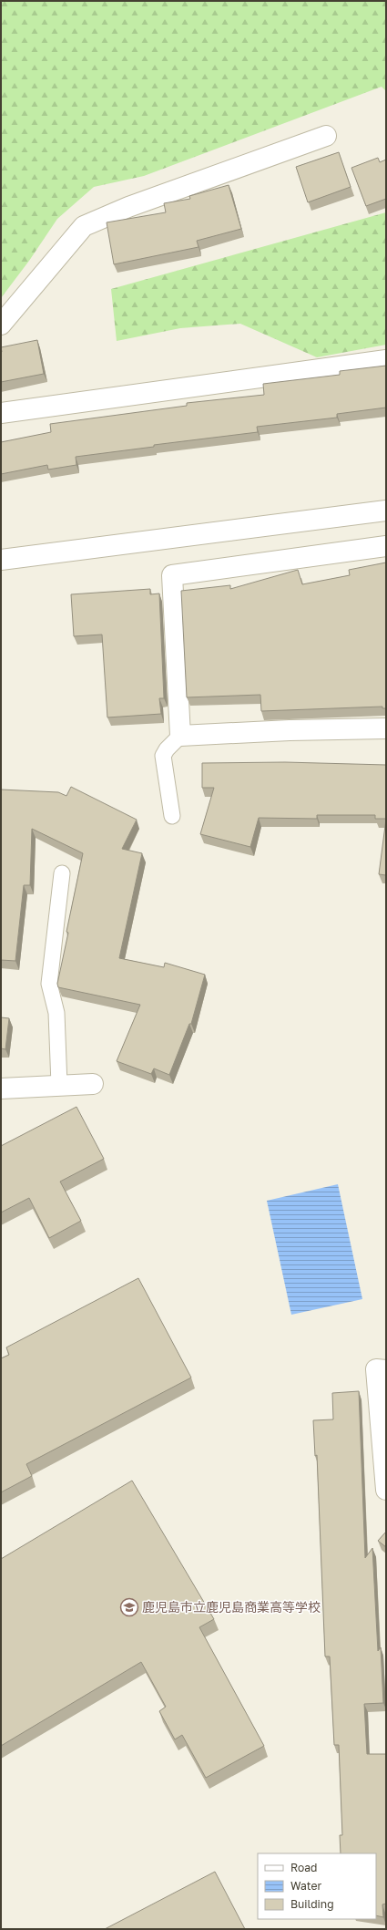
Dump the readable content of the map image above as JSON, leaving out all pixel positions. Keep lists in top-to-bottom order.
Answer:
{
  "places": {
    "school or university": ["鹿児島市立鹿児島商業高等学校"]
  },
  "legend": ["Road", "Water", "Building"]
}
